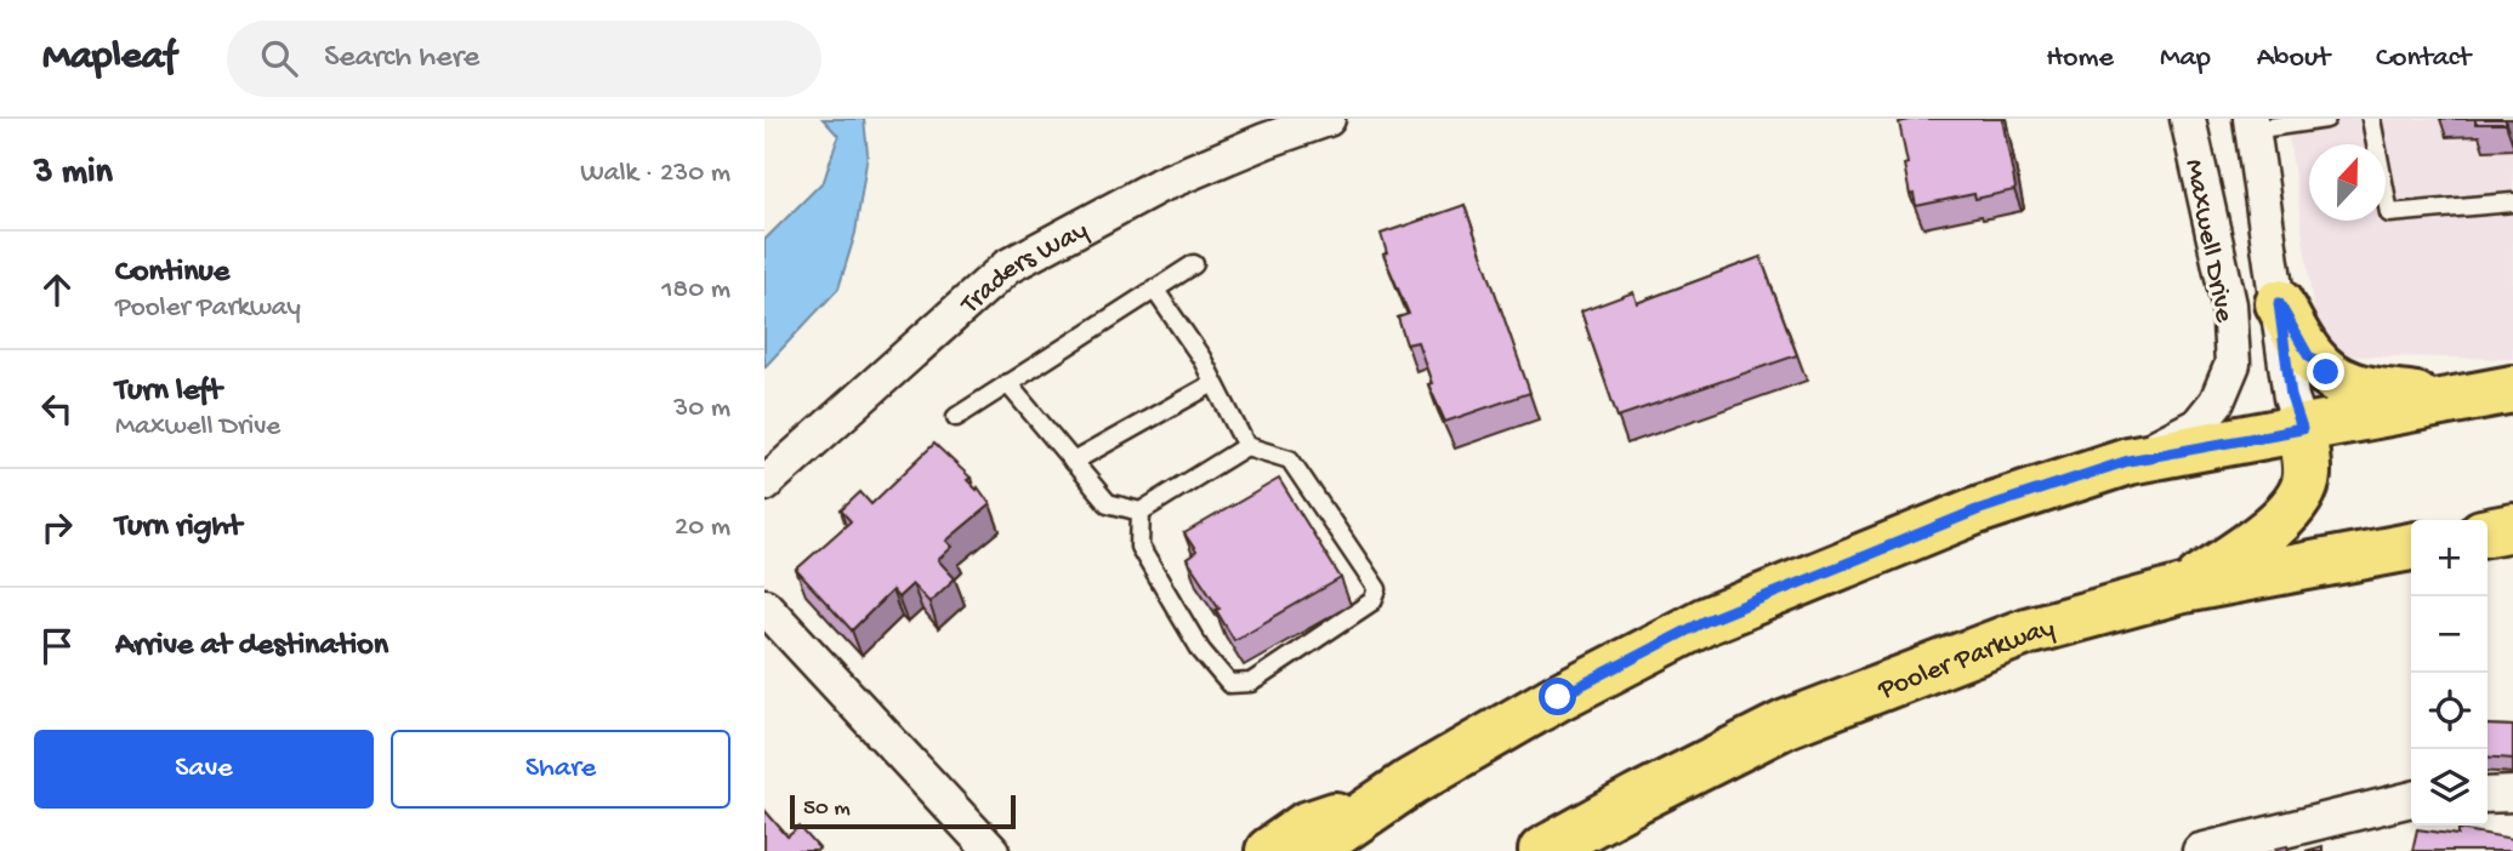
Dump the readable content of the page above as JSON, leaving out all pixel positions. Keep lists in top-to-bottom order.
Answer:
{
  "streets": {
    "main road": ["Pooler Parkway"],
    "street": ["Maxwell Drive", "Traders Way"]
  },
  "scale_bar": "50 m",
  "north": "top",
  "page": {
    "header": "Mapleaf",
    "search": "Search here",
    "nav": [
      "Home",
      "Map",
      "About",
      "Contact"
    ],
    "heading": ["3 min", "Walk · 230 m"],
    "list": [
      ["Continue", "Pooler Parkway", "180 m"],
      ["Turn left", "Maxwell Drive", "30 m"],
      ["Turn right", "20 m"],
      "Arrive at destination"
    ],
    "map_buttons": ["+", "−"],
    "buttons": ["Save", "Share"],
    "scale": "50 m"
  }
}
